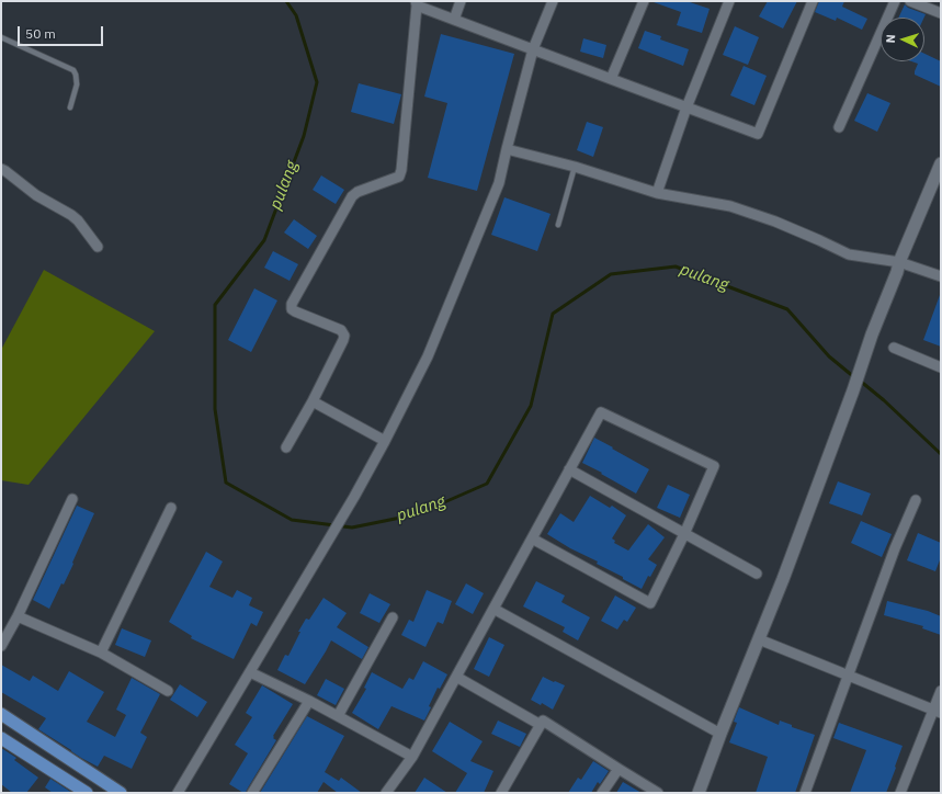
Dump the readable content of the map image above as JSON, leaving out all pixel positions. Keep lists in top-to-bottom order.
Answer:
{
  "water": ["pulang"],
  "scale_bar": "50 m",
  "north": "left"
}
